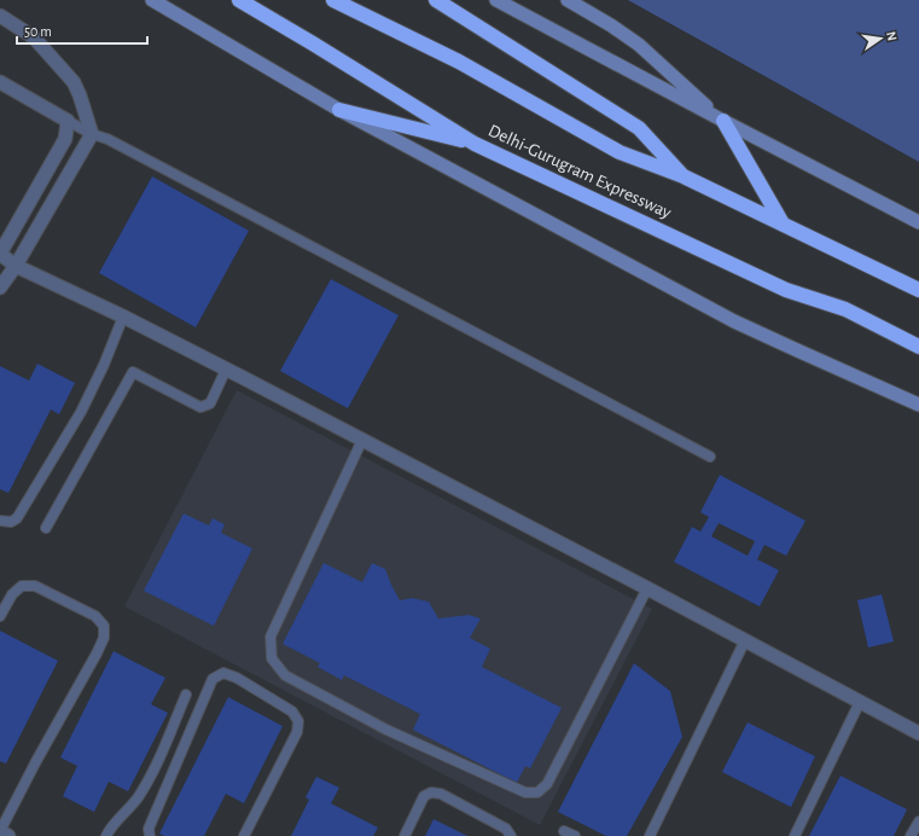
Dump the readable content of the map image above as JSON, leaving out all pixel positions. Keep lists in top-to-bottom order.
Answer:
{
  "streets": {
    "highway": ["Delhi-Gurugram Expressway"]
  },
  "scale_bar": "50 m",
  "north": "right"
}
